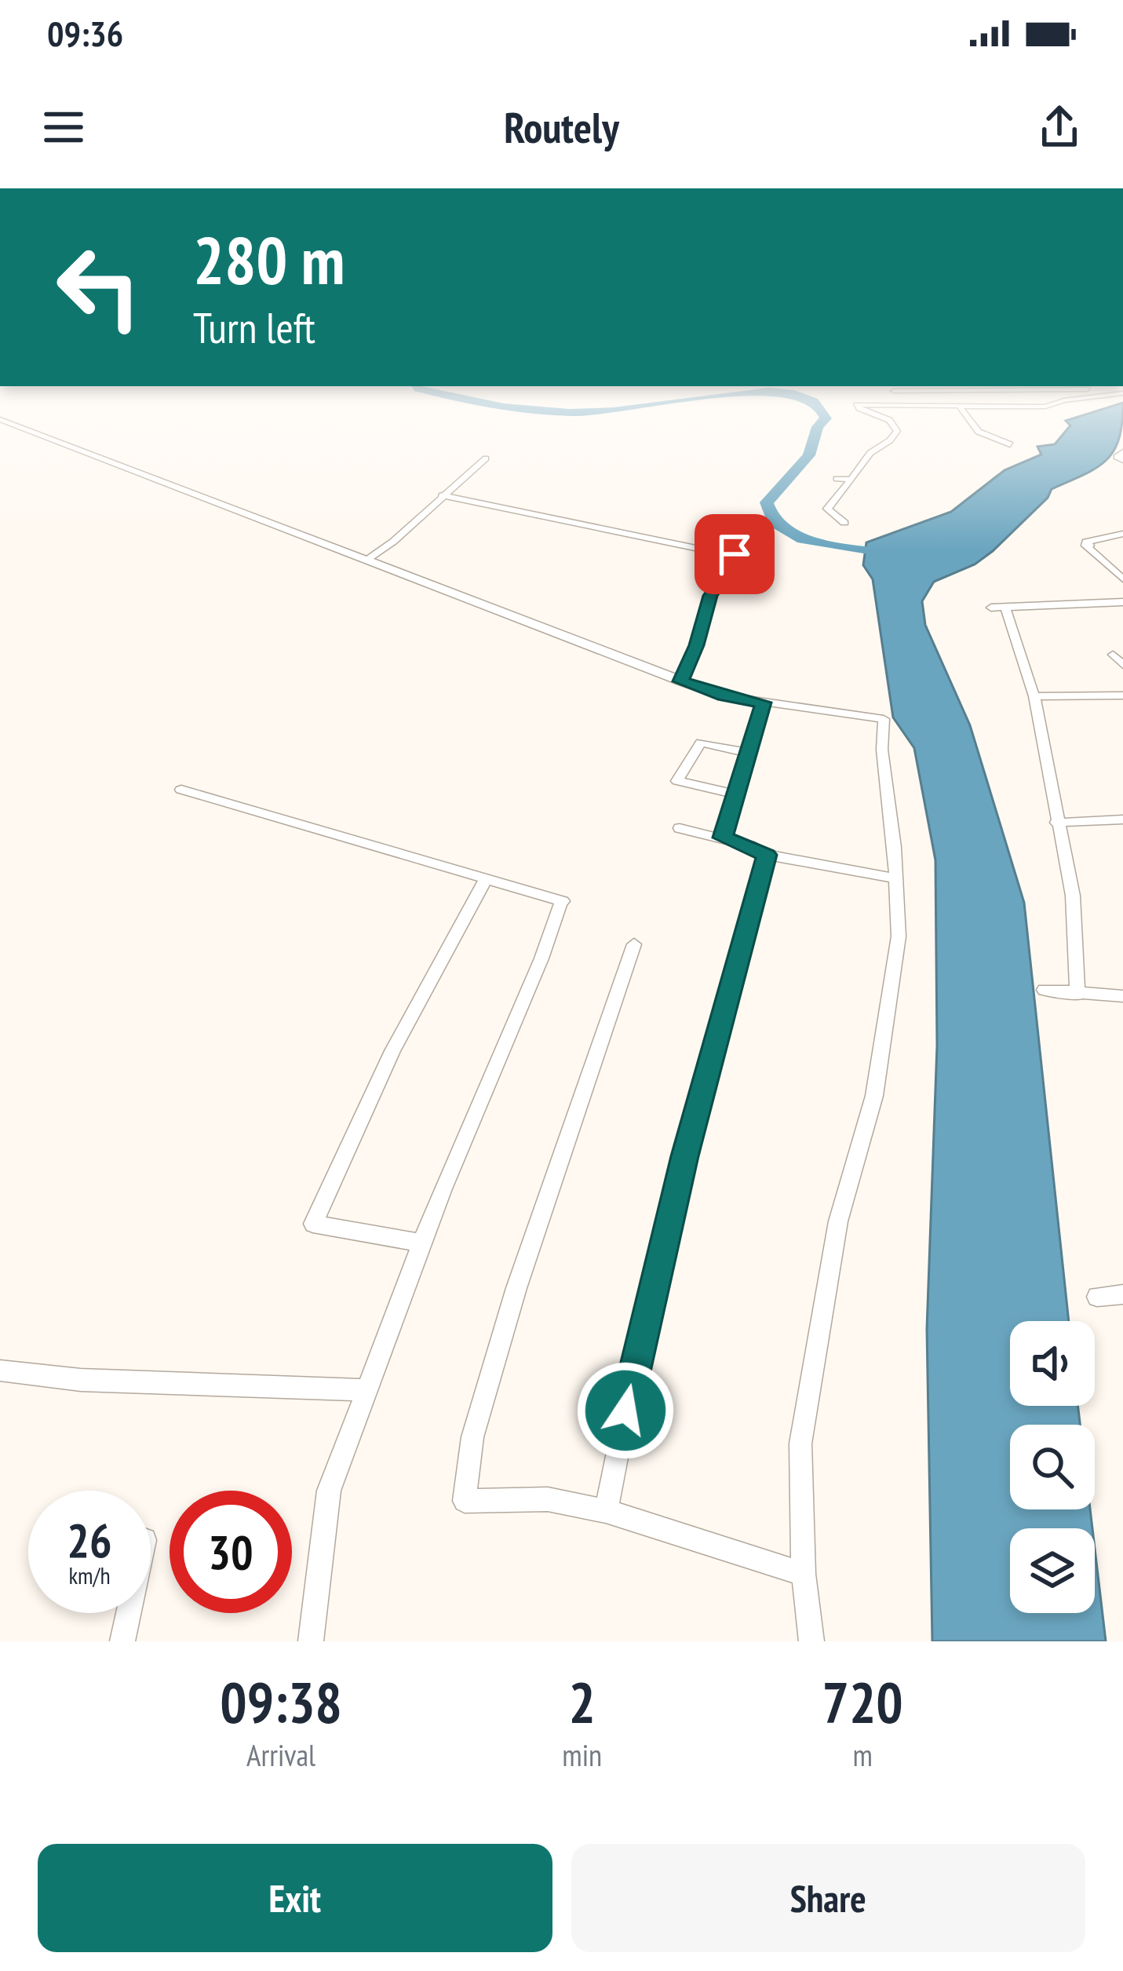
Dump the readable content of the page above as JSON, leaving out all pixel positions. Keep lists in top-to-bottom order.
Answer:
{
  "page": {
    "status": "09:36",
    "header": "Routely",
    "turn": ["280 m", "Turn left"],
    "speed": "26 km/h",
    "limit": "30",
    "eta": [
      "09:38",
      "Arrival",
      "2",
      "min",
      "720",
      "m"
    ],
    "buttons": ["Exit", "Share"]
  }
}
